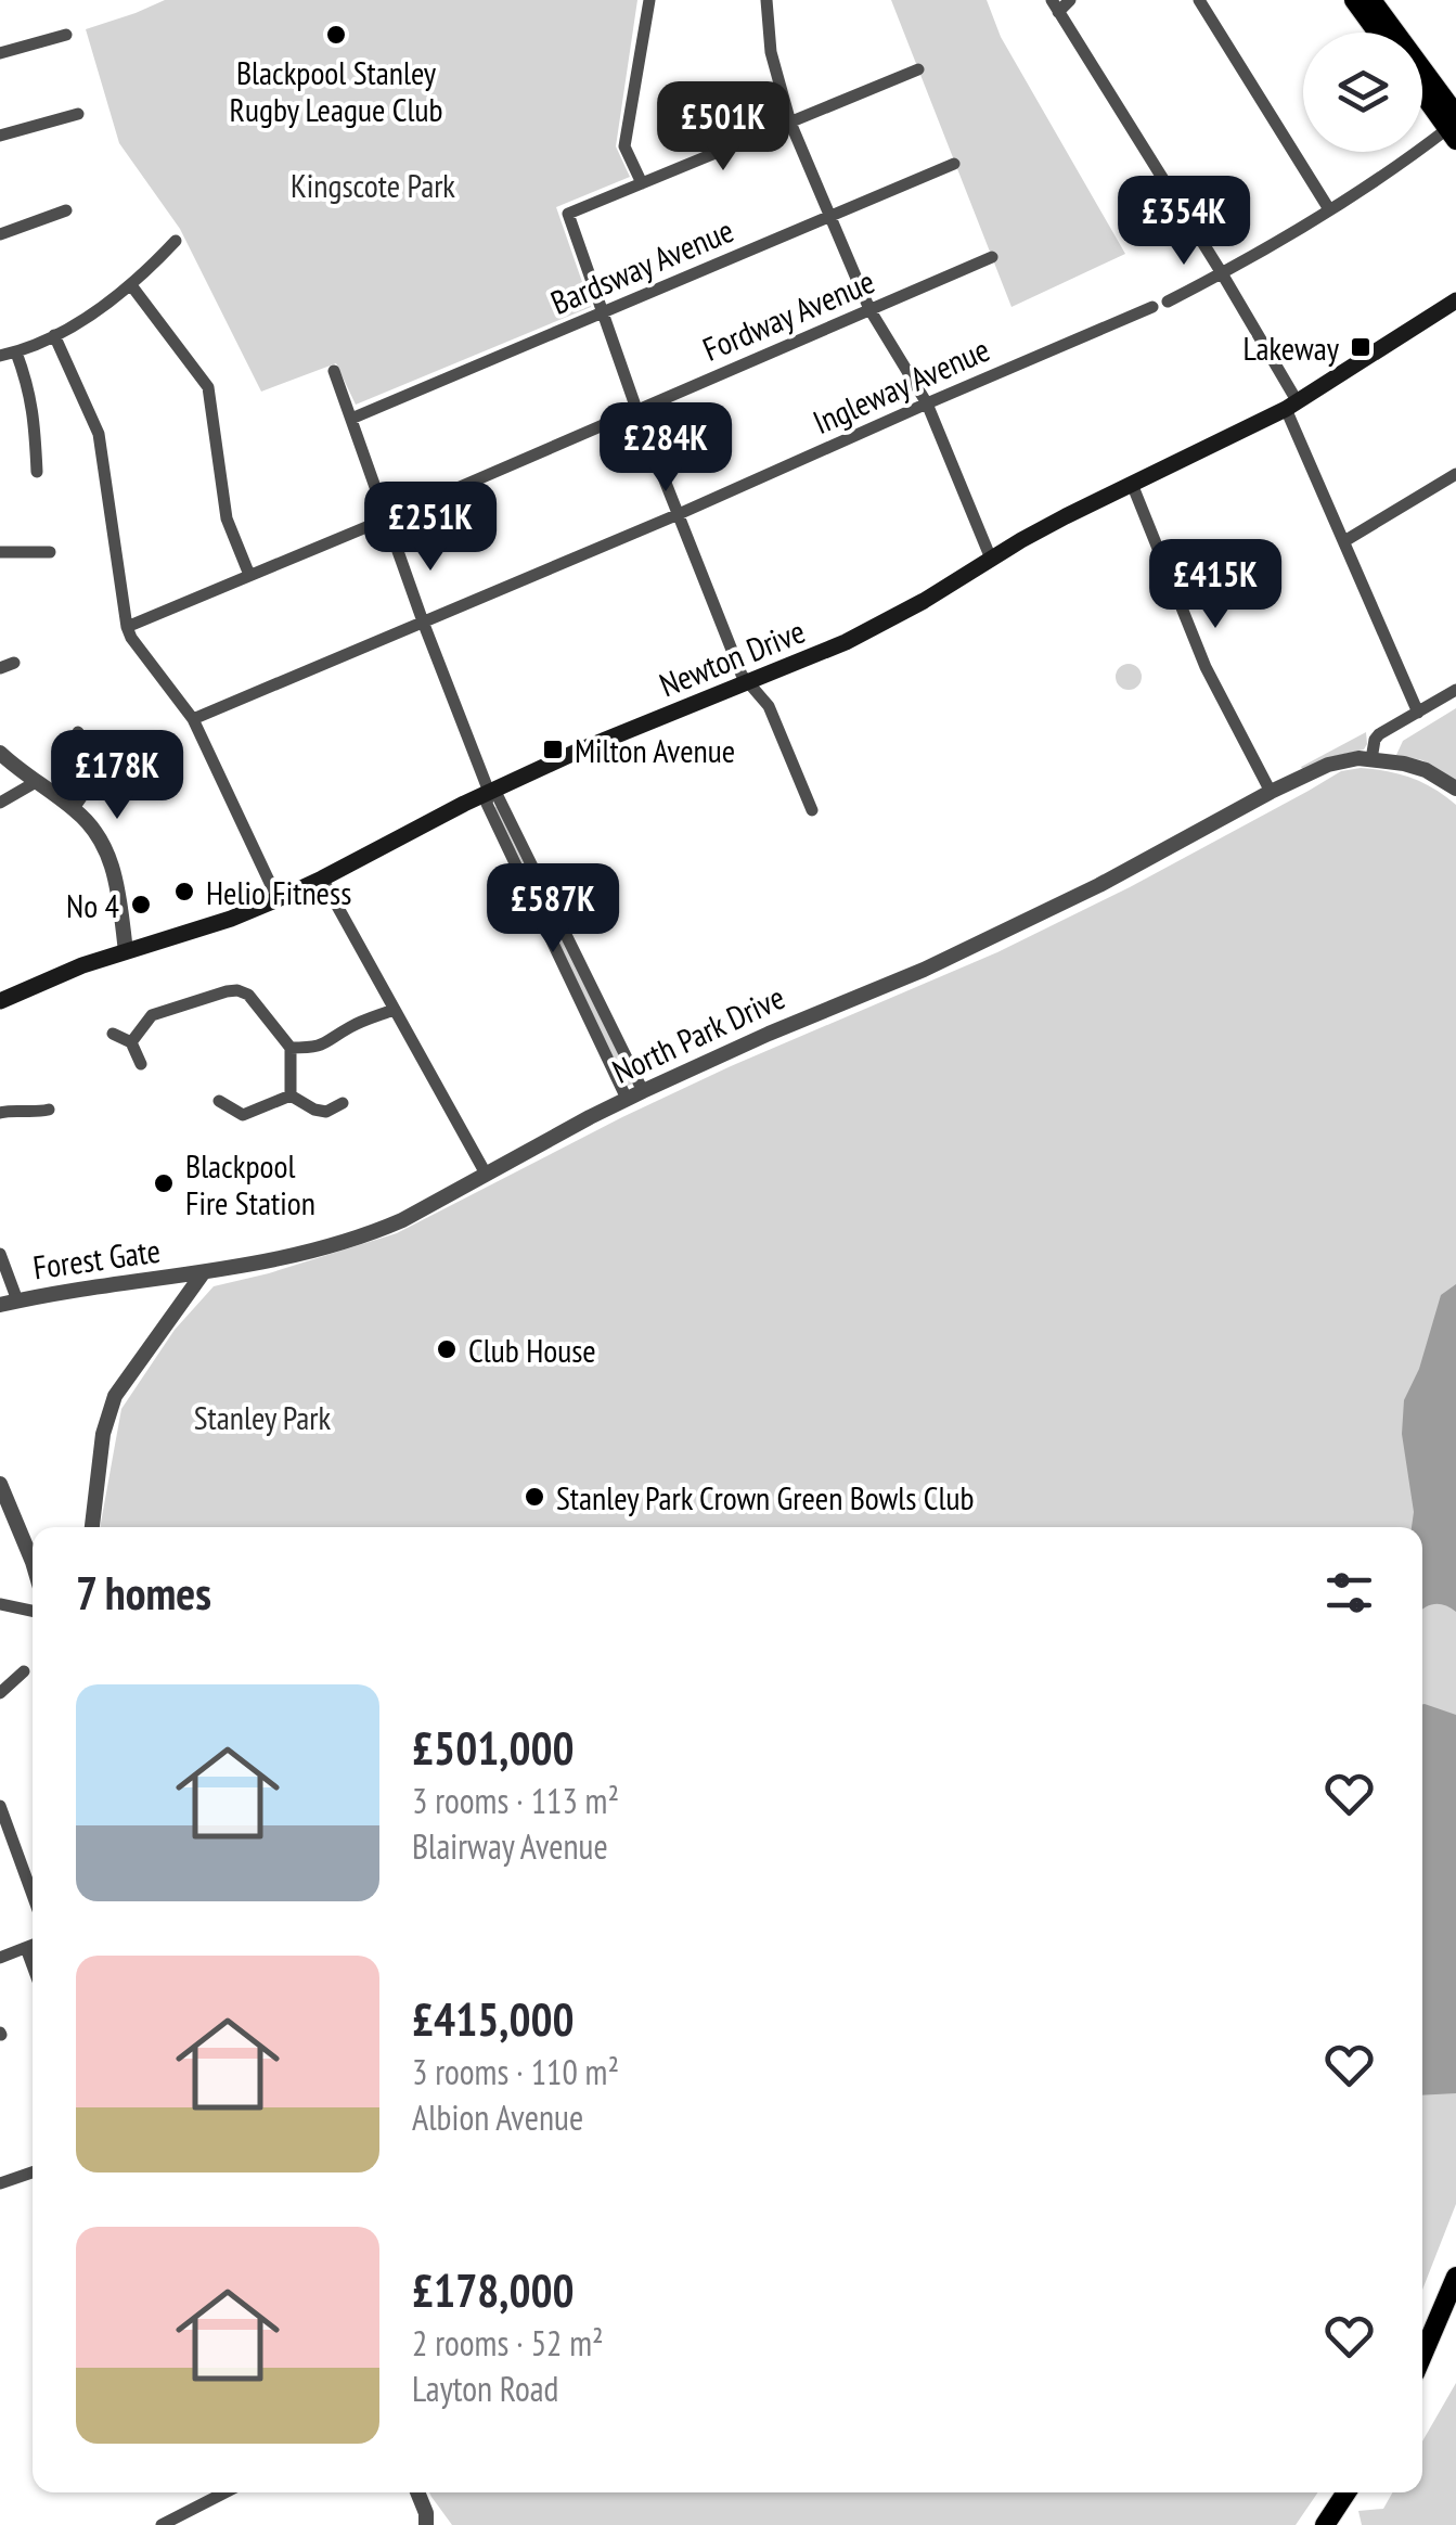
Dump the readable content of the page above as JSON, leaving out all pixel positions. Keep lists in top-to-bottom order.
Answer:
{
  "streets": {
    "main road": ["Newton Drive"],
    "street": [
      "Bardsway Avenue",
      "Fordway Avenue",
      "Ingleway Avenue",
      "North Park Drive",
      "Forest Gate"
    ]
  },
  "crossings": [
    ["North Park Drive", "Forest Gate"]
  ],
  "parks": ["Kingscote Park", "Stanley Park"],
  "places": {
    "other": [
      "Blackpool Stanley Rugby League Club",
      "Helio Fitness",
      "No 4",
      "Blackpool Fire Station",
      "Club House",
      "Stanley Park Crown Green Bowls Club"
    ],
    "transit": ["Lakeway", "Milton Avenue"]
  },
  "page": {
    "price": [
      "£501K",
      "£354K",
      "£284K",
      "£251K",
      "£415K",
      "£178K",
      "£587K"
    ],
    "heading": "7 homes",
    "list": [
      {
        "name": "£501,000",
        "note": "3 rooms · 113 m² · Blairway Avenue"
      },
      {
        "name": "£415,000",
        "note": "3 rooms · 110 m² · Albion Avenue"
      },
      {
        "name": "£178,000",
        "note": "2 rooms · 52 m² · Layton Road"
      }
    ]
  }
}
